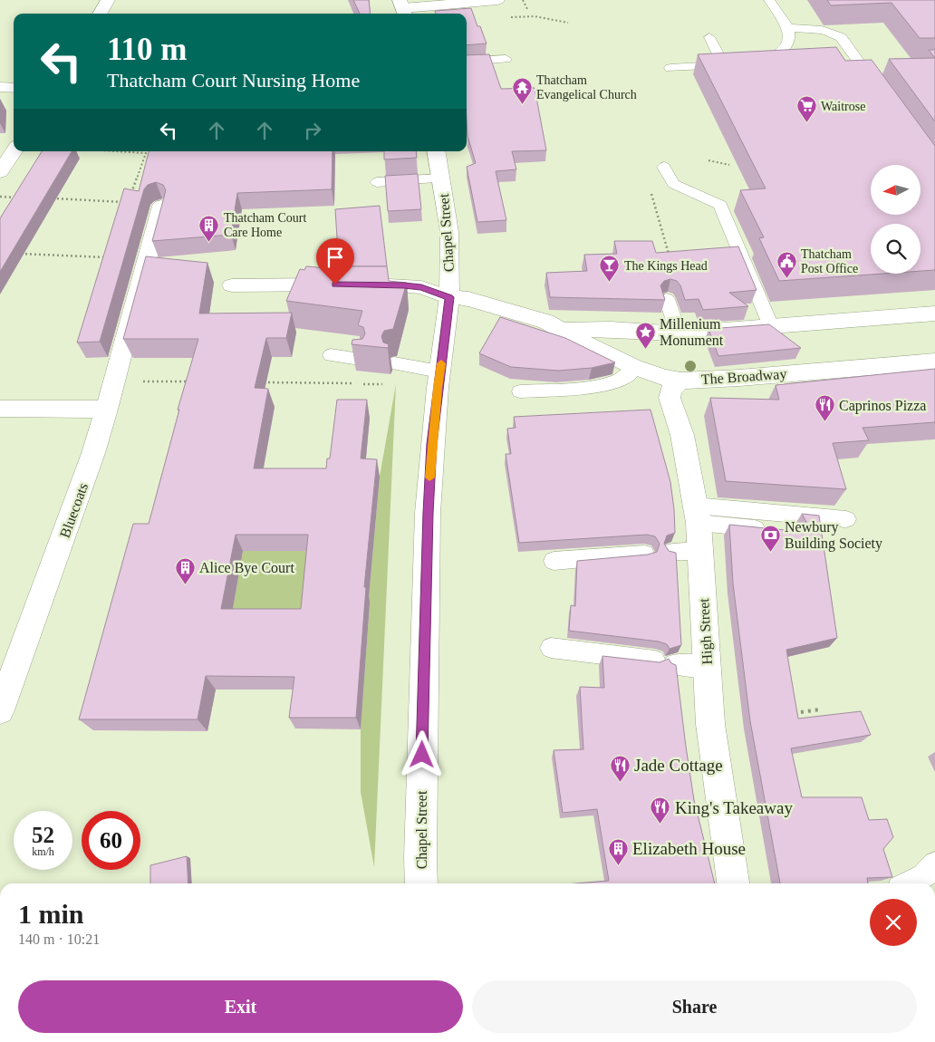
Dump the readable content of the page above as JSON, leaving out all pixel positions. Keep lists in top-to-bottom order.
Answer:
{
  "streets": {
    "street": [
      "Chapel Street",
      "The Broadway",
      "Bluecoats",
      "High Street"
    ]
  },
  "crossings": [
    ["Chapel Street", "The Broadway"],
    ["The Broadway", "High Street"]
  ],
  "places": {
    "temple": ["Thatcham Evangelical Church"],
    "supermarket": ["Waitrose"],
    "building": ["Thatcham Court Care Home", "Alice Bye Court", "Elizabeth House"],
    "public building": ["Thatcham Post Office"],
    "bar": ["The Kings Head"],
    "place": ["Millenium Monument"],
    "restaurant": ["Caprinos Pizza", "Jade Cottage", "King's Takeaway"],
    "bank": ["Newbury Building Society"]
  },
  "north": "left",
  "page": {
    "turn": ["110 m", "Thatcham Court Nursing Home"],
    "speed": "52 km/h",
    "limit": "60",
    "heading": ["1 min", "140 m · 10:21"],
    "buttons": ["Exit", "Share"]
  }
}
